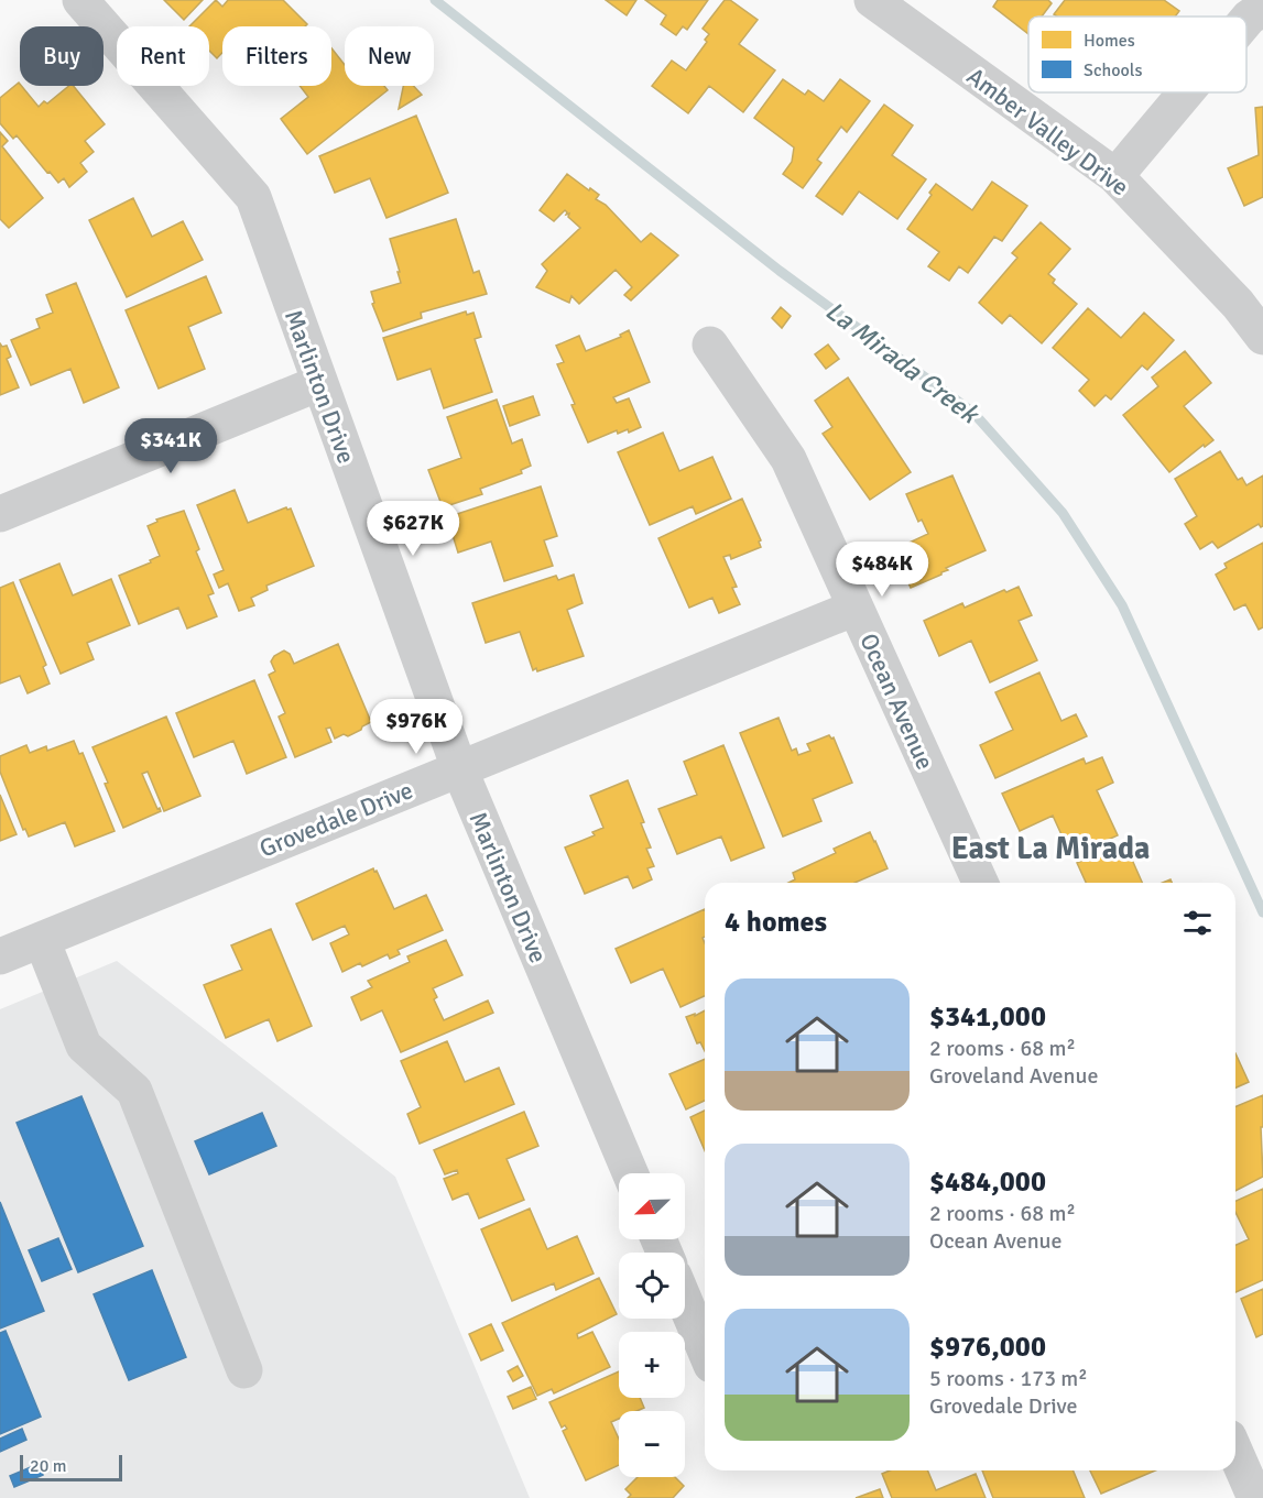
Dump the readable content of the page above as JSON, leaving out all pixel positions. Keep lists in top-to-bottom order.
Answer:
{
  "streets": {
    "street": [
      "Amber Valley Drive",
      "Marlinton Drive",
      "Ocean Avenue",
      "Grovedale Drive"
    ]
  },
  "crossings": [
    ["Marlinton Drive", "Grovedale Drive"],
    ["Ocean Avenue", "Grovedale Drive"]
  ],
  "districts": ["East La Mirada"],
  "water": ["La Mirada Creek"],
  "legend": ["Homes", "Schools"],
  "scale_bar": "20 m",
  "north": "bottom left",
  "page": {
    "chip": [
      "Buy",
      "Rent",
      "Filters",
      "New"
    ],
    "price": [
      "$341K",
      "$627K",
      "$484K",
      "$976K"
    ],
    "heading": "4 homes",
    "list": [
      {
        "name": "$341,000",
        "note": "2 rooms · 68 m² · Groveland Avenue"
      },
      {
        "name": "$484,000",
        "note": "2 rooms · 68 m² · Ocean Avenue"
      },
      {
        "name": "$976,000",
        "note": "5 rooms · 173 m² · Grovedale Drive"
      }
    ],
    "map_buttons": ["+", "−"],
    "scale": "20 m"
  }
}
